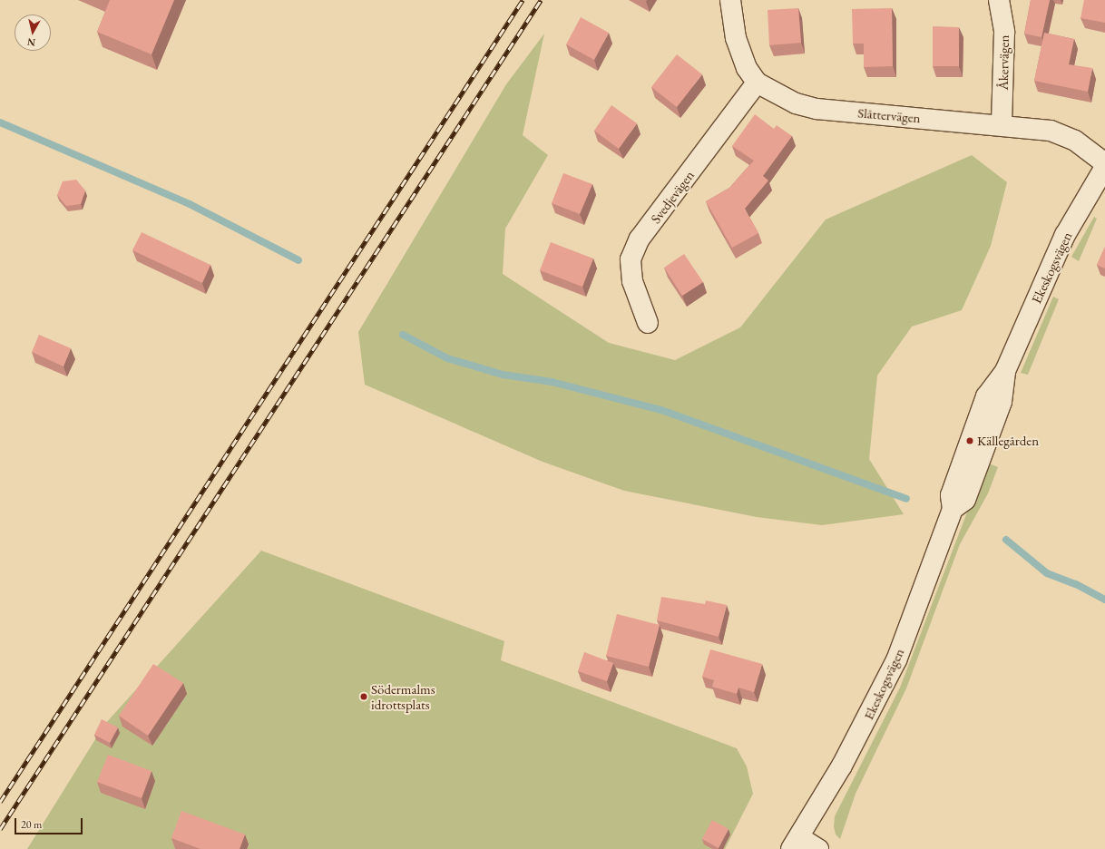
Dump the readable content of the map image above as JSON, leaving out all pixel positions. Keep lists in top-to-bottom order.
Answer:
{
  "streets": {
    "street": [
      "Åkervägen",
      "Slåttervägen",
      "Svedjevägen",
      "Ekeskogsvägen"
    ]
  },
  "crossings": [
    ["Åkervägen", "Slåttervägen"],
    ["Slåttervägen", "Svedjevägen"]
  ],
  "places": ["Källegården", "Södermalms idrottsplats"],
  "scale_bar": "20 m",
  "north": "bottom"
}
